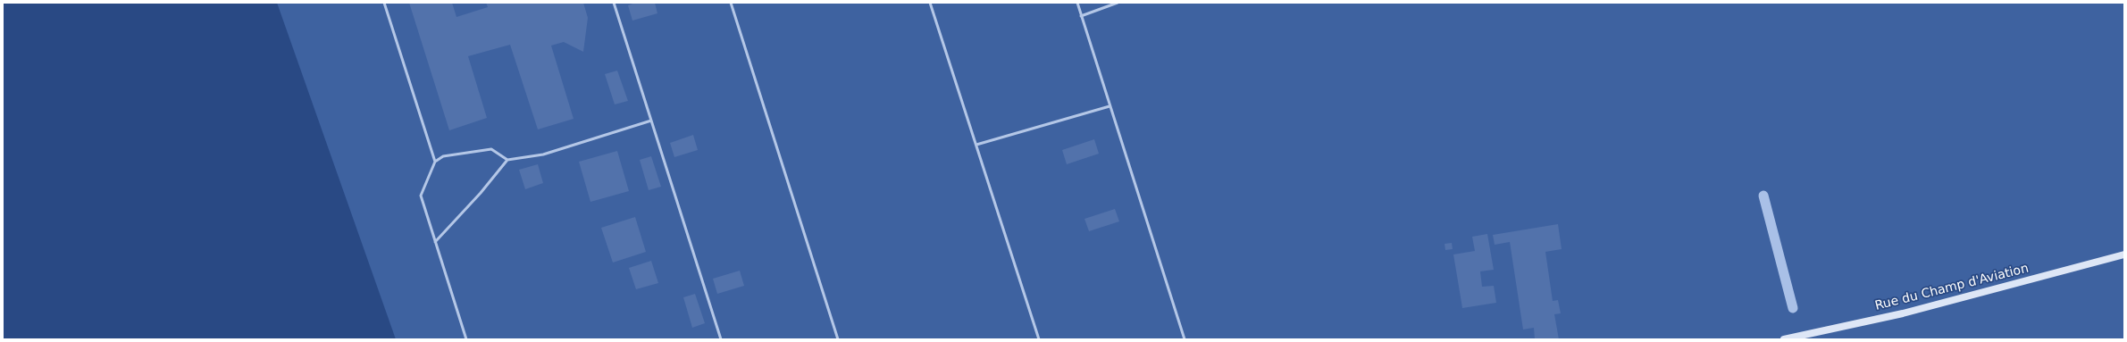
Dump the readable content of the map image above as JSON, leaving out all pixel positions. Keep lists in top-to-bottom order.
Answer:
{
  "streets": {
    "street": ["Rue du Champ d'Aviation"]
  }
}
